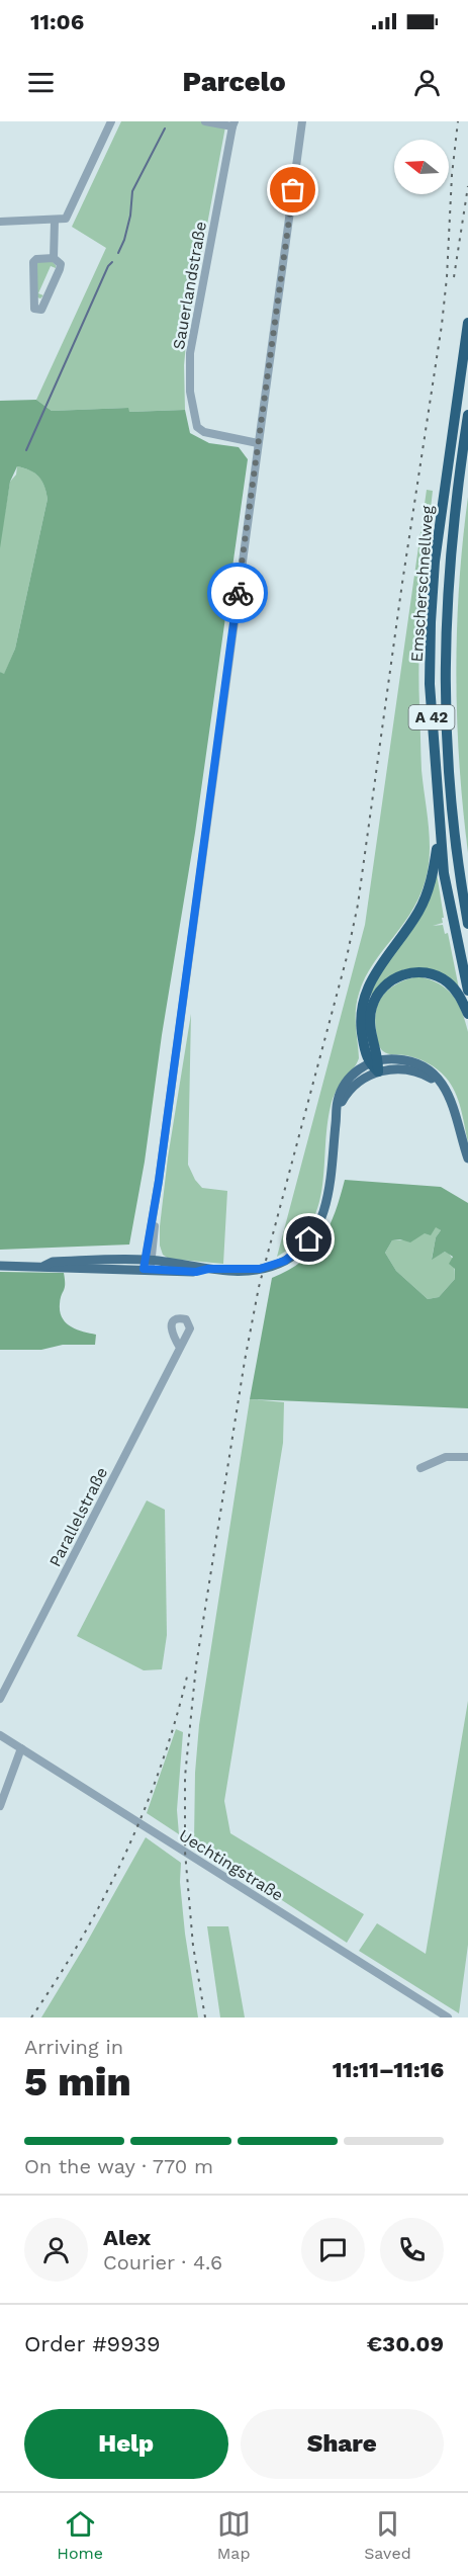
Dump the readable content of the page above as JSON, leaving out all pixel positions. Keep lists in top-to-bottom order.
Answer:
{
  "streets": {
    "highway": ["Emscherschnellweg", "A 42"],
    "street": ["Sauerlandstraße", "Parallelstraße", "Uechtingstraße"]
  },
  "north": "left",
  "page": {
    "status": "11:06",
    "header": "Parcelo",
    "heading": ["5 min", "Arriving in", "11:11–11:16"],
    "panel": [
      "Alex",
      "Courier · 4.6",
      "Order #9939",
      "€30.09"
    ],
    "bar": "On the way · 770 m",
    "buttons": ["Help", "Share"],
    "tabs": ["Home", "Map", "Saved"]
  }
}
